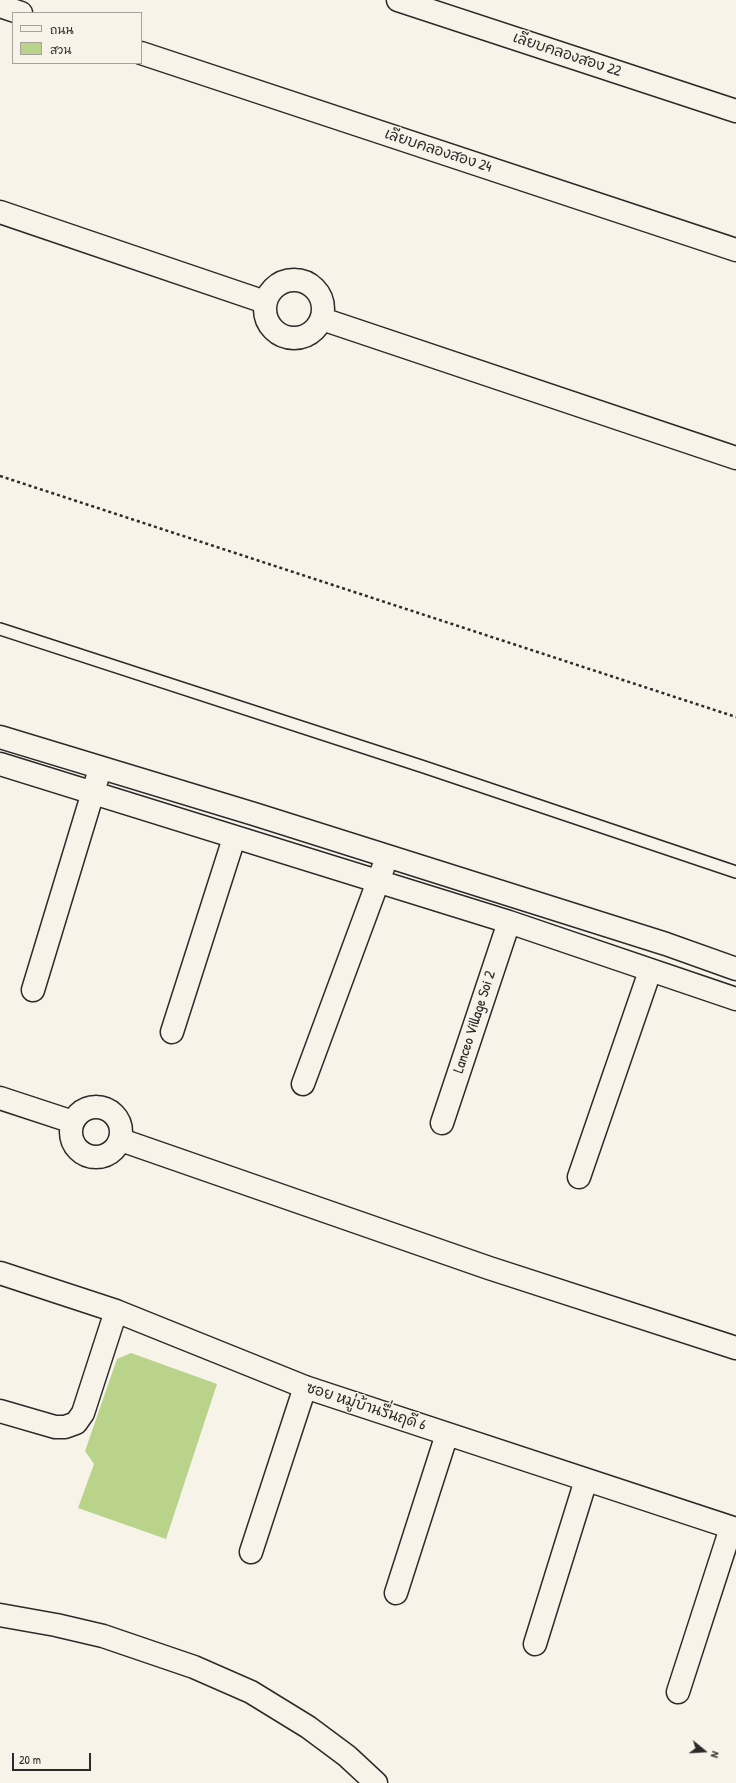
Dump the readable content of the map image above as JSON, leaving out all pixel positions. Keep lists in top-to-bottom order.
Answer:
{
  "streets": {
    "street": [
      "เลียบคลองสอง 22",
      "เลียบคลองสอง 24",
      "Lanceo Village Soi 2",
      "ซอย หมู่บ้านรื่นฤดี 6"
    ]
  },
  "legend": ["ถนน", "สวน"],
  "scale_bar": "20 m",
  "north": "right"
}
